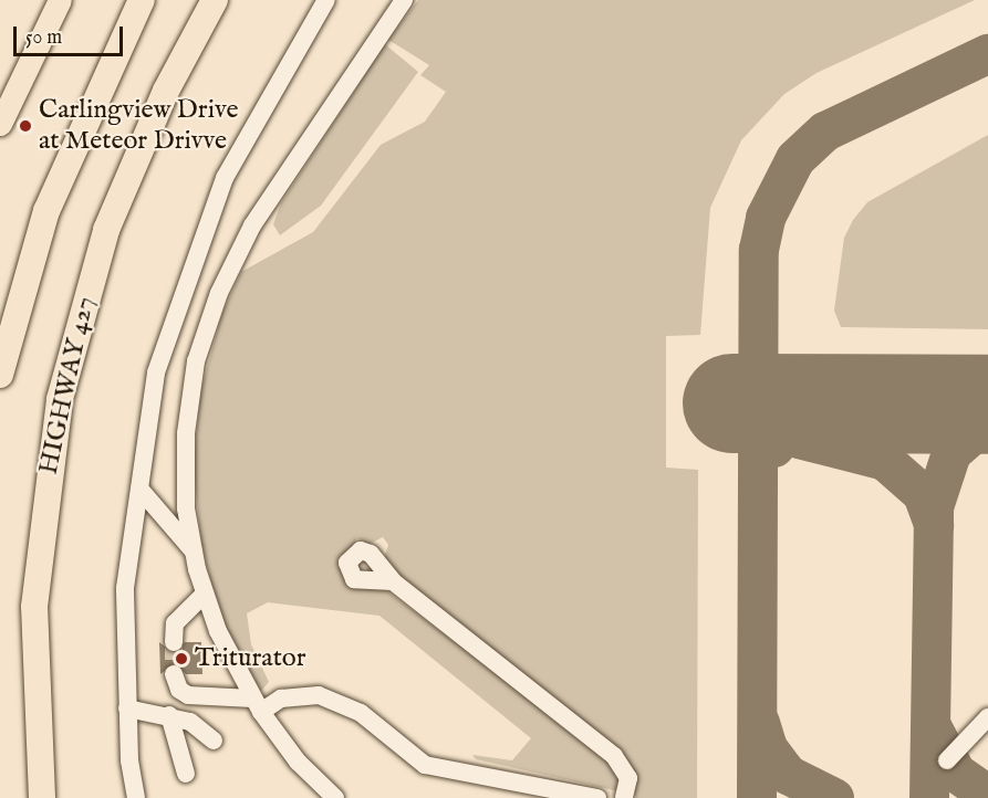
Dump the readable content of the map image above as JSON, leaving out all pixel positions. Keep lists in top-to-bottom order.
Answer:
{
  "streets": {
    "highway": ["HIGHWAY 427"]
  },
  "places": ["Carlingview Drive at Meteor Drivve", "Triturator"],
  "scale_bar": "50 m"
}
